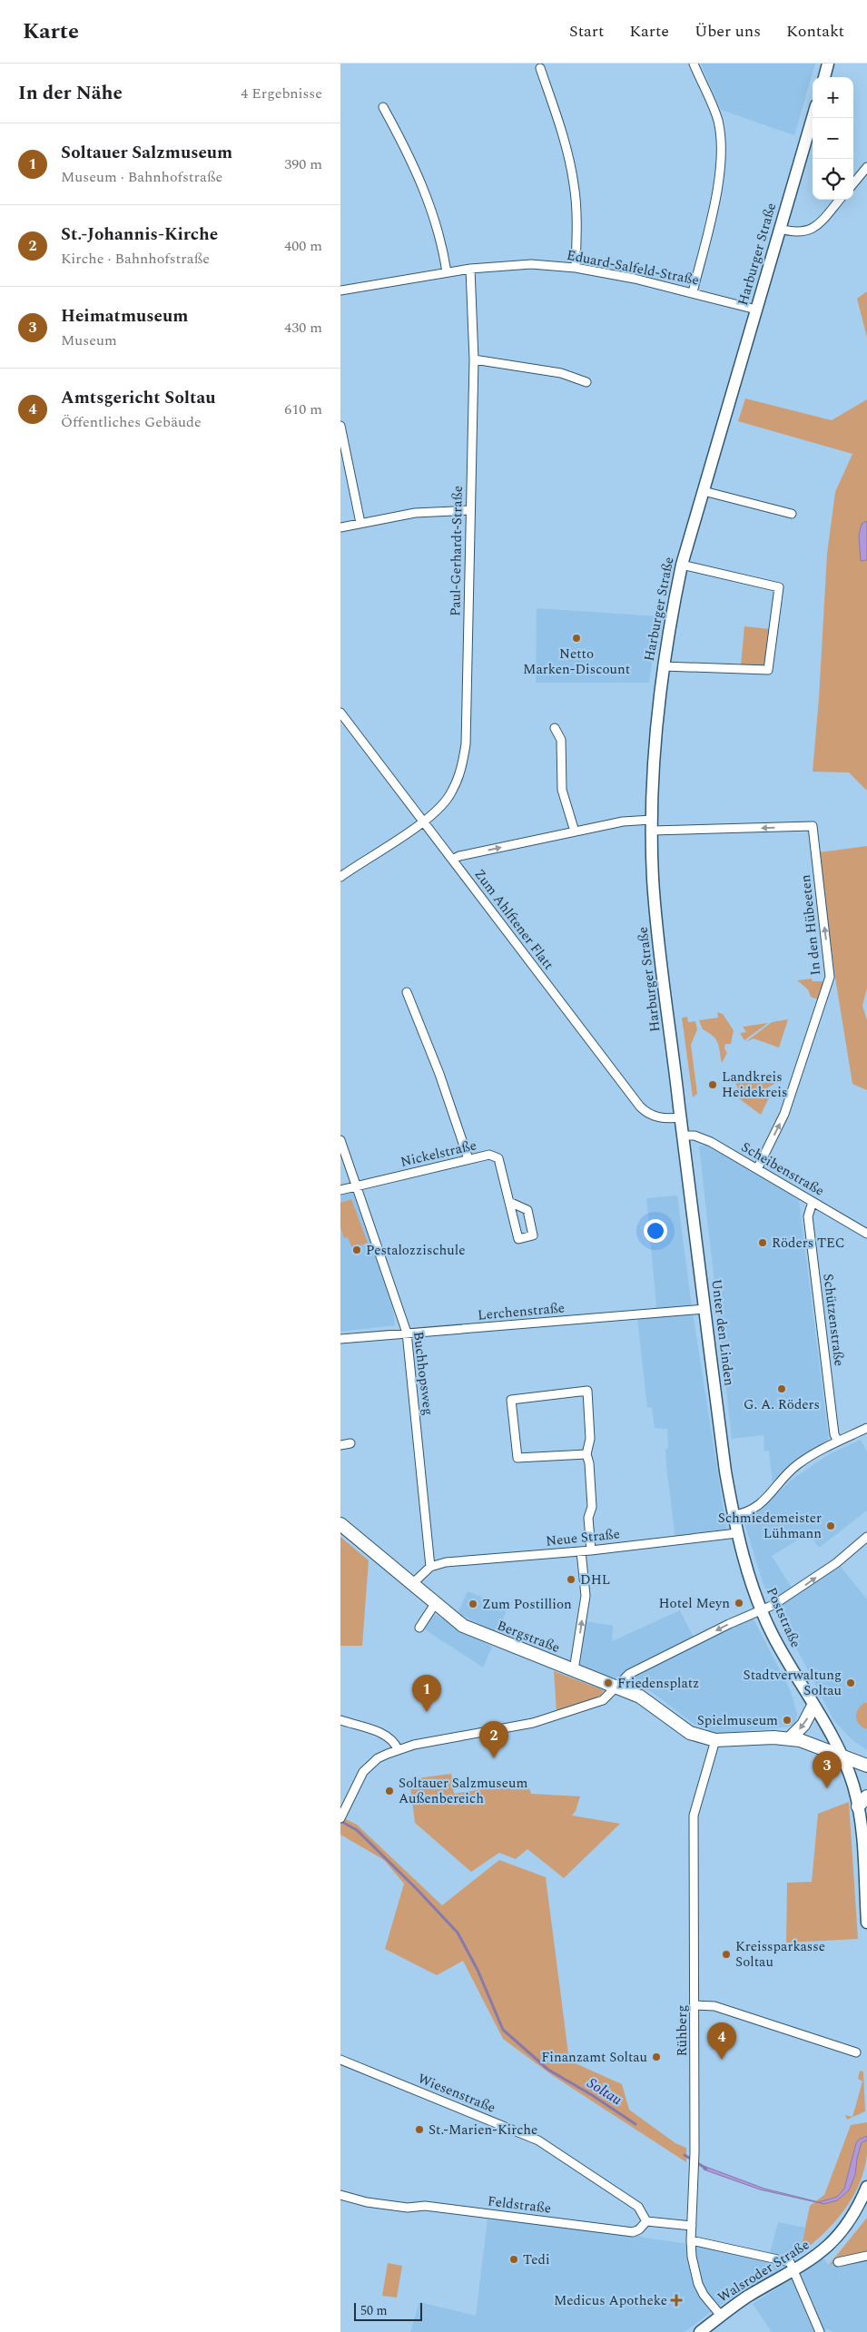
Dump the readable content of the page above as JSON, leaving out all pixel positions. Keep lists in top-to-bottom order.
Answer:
{
  "streets": {
    "main road": [
      "Harburger Straße",
      "Unter den Linden",
      "Poststraße",
      "Bergstraße",
      "Walsroder Straße"
    ],
    "street": [
      "Eduard-Salfeld-Straße",
      "Paul-Gerhardt-Straße",
      "Zum Ahlftener Flatt",
      "In den Hübeeten",
      "Nickelstraße",
      "Scheibenstraße",
      "Lerchenstraße",
      "Schützenstraße",
      "Buchhopsweg",
      "Neue Straße",
      "Rühberg",
      "Wiesenstraße",
      "Feldstraße"
    ]
  },
  "crossings": [
    ["Harburger Straße", "Eduard-Salfeld-Straße"],
    ["Harburger Straße", "Zum Ahlftener Flatt"],
    ["Harburger Straße", "In den Hübeeten"],
    ["Harburger Straße", "Scheibenstraße"],
    ["Harburger Straße", "Unter den Linden"],
    ["Eduard-Salfeld-Straße", "Paul-Gerhardt-Straße"],
    ["Paul-Gerhardt-Straße", "Zum Ahlftener Flatt"],
    ["In den Hübeeten", "Scheibenstraße"],
    ["Nickelstraße", "Buchhopsweg"],
    ["Scheibenstraße", "Schützenstraße"],
    ["Scheibenstraße", "Unter den Linden"],
    ["Lerchenstraße", "Unter den Linden"],
    ["Lerchenstraße", "Buchhopsweg"],
    ["Unter den Linden", "Neue Straße"],
    ["Unter den Linden", "Poststraße"],
    ["Buchhopsweg", "Neue Straße"],
    ["Neue Straße", "Poststraße"],
    ["Poststraße", "Bergstraße"],
    ["Bergstraße", "Rühberg"],
    ["Rühberg", "Walsroder Straße"],
    ["Wiesenstraße", "Feldstraße"]
  ],
  "water": ["Soltau"],
  "places": {
    "other": [
      "Netto Marken-Discount",
      "Landkreis Heidekreis",
      "Röders TEC",
      "Pestalozzischule",
      "G. A. Röders",
      "Schmiedemeister Lühmann",
      "DHL",
      "Hotel Meyn",
      "Zum Postillion",
      "Friedensplatz",
      "Stadtverwaltung Soltau",
      "Spielmuseum",
      "Soltauer Salzmuseum Außenbereich",
      "Kreissparkasse Soltau",
      "Finanzamt Soltau",
      "St.-Marien-Kirche",
      "Tedi"
    ],
    "health": ["Medicus Apotheke"]
  },
  "scale_bar": "50 m",
  "page": {
    "header": "Karte",
    "nav": [
      "Start",
      "Karte",
      "Über uns",
      "Kontakt"
    ],
    "heading": ["In der Nähe", "4 Ergebnisse"],
    "map_buttons": ["+", "−"],
    "list": [
      {
        "mark": "1",
        "name": "Soltauer Salzmuseum",
        "note": "Museum · Bahnhofstraße",
        "value": "390 m"
      },
      {
        "mark": "2",
        "name": "St.-Johannis-Kirche",
        "note": "Kirche · Bahnhofstraße",
        "value": "400 m"
      },
      {
        "mark": "3",
        "name": "Heimatmuseum",
        "note": "Museum",
        "value": "430 m"
      },
      {
        "mark": "4",
        "name": "Amtsgericht Soltau",
        "note": "Öffentliches Gebäude",
        "value": "610 m"
      }
    ],
    "pins": [
      "1",
      "2",
      "3",
      "4"
    ],
    "scale": "50 m"
  }
}
